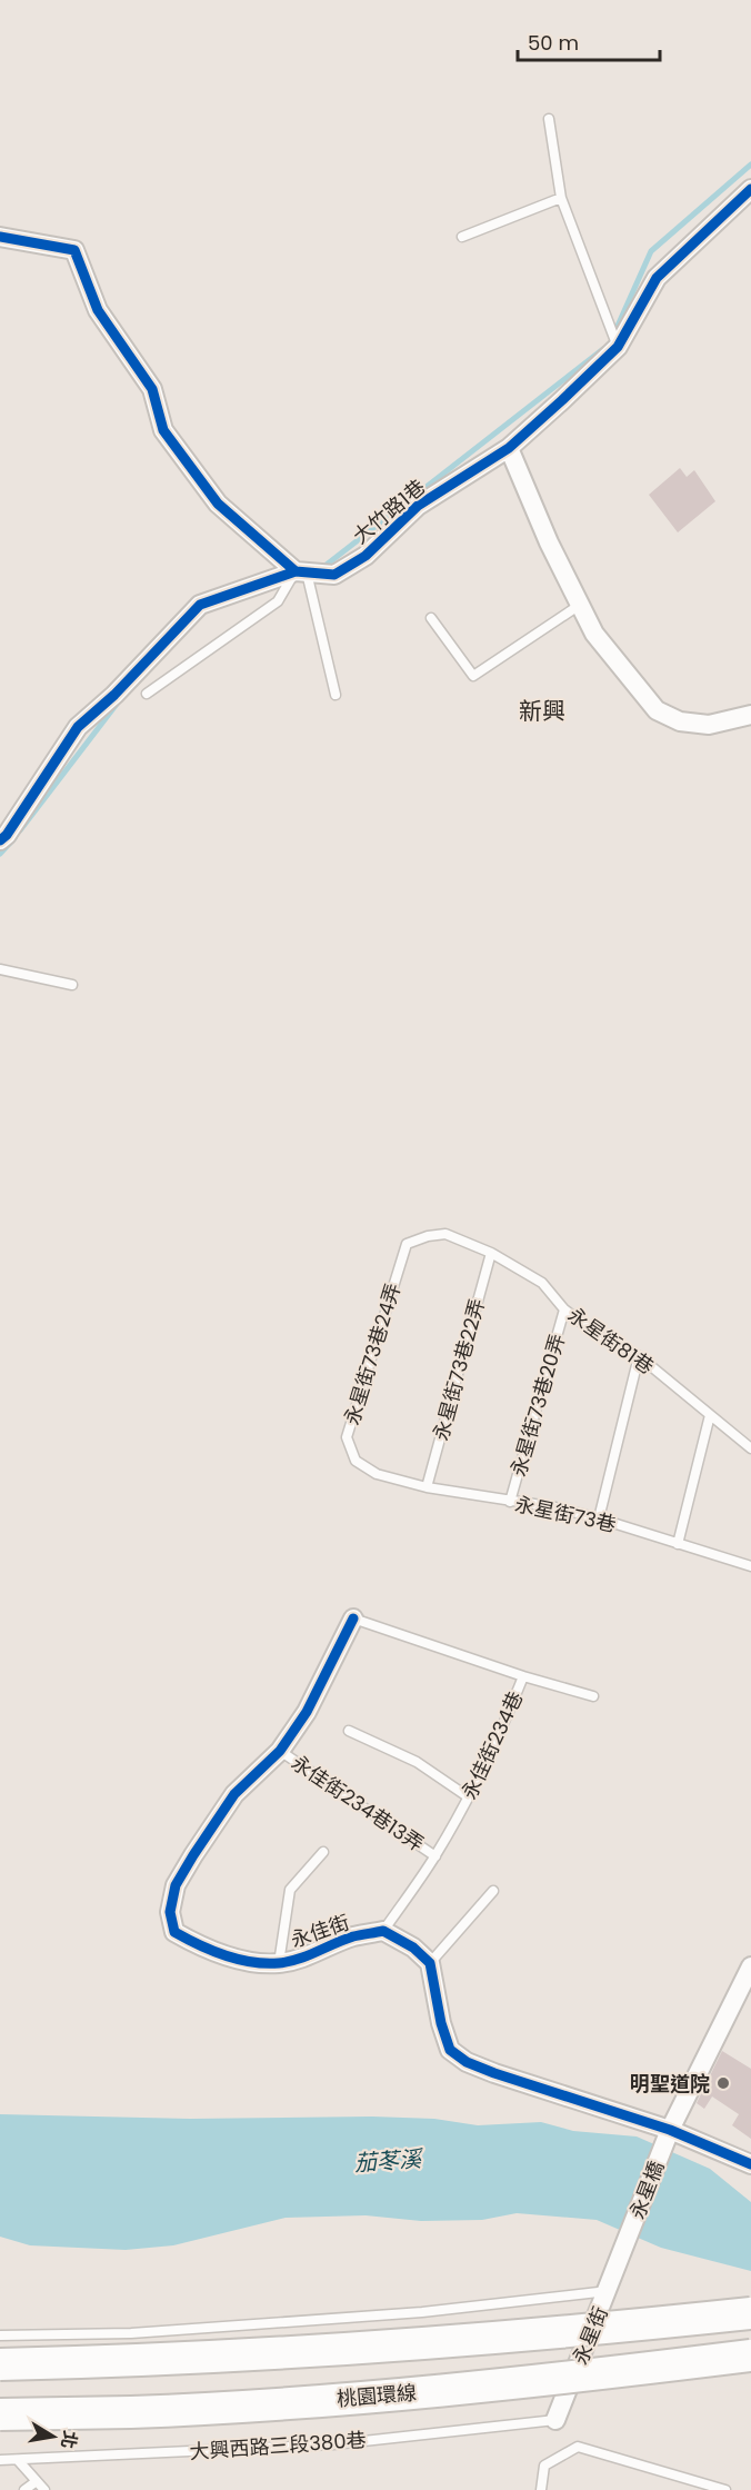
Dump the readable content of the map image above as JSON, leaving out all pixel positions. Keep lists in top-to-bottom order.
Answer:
{
  "streets": {
    "highway": ["桃園環線"],
    "street": [
      "大竹路1巷",
      "永佳街",
      "永星橋",
      "永星街"
    ],
    "lane": [
      "永星街81巷",
      "永星街73巷24弄",
      "永星街73巷22弄",
      "永星街73巷20弄",
      "永星街73巷",
      "永佳街234巷",
      "永佳街234巷13弄",
      "大興西路三段380巷"
    ]
  },
  "crossings": [
    ["永星街81巷", "永星街73巷24弄"],
    ["永星街81巷", "永星街73巷22弄"],
    ["永星街81巷", "永星街73巷20弄"],
    ["永星街73巷24弄", "永星街73巷"],
    ["永星街73巷22弄", "永星街73巷"],
    ["永星街73巷20弄", "永星街73巷"],
    ["永佳街234巷", "永佳街234巷13弄"],
    ["永佳街234巷", "永佳街"],
    ["永佳街234巷13弄", "永佳街"],
    ["永星橋", "永星街"],
    ["永星街", "大興西路三段380巷"]
  ],
  "districts": ["新興"],
  "water": ["茄苳溪"],
  "places": ["明聖道院"],
  "scale_bar": "50 m",
  "north": "right"
}
